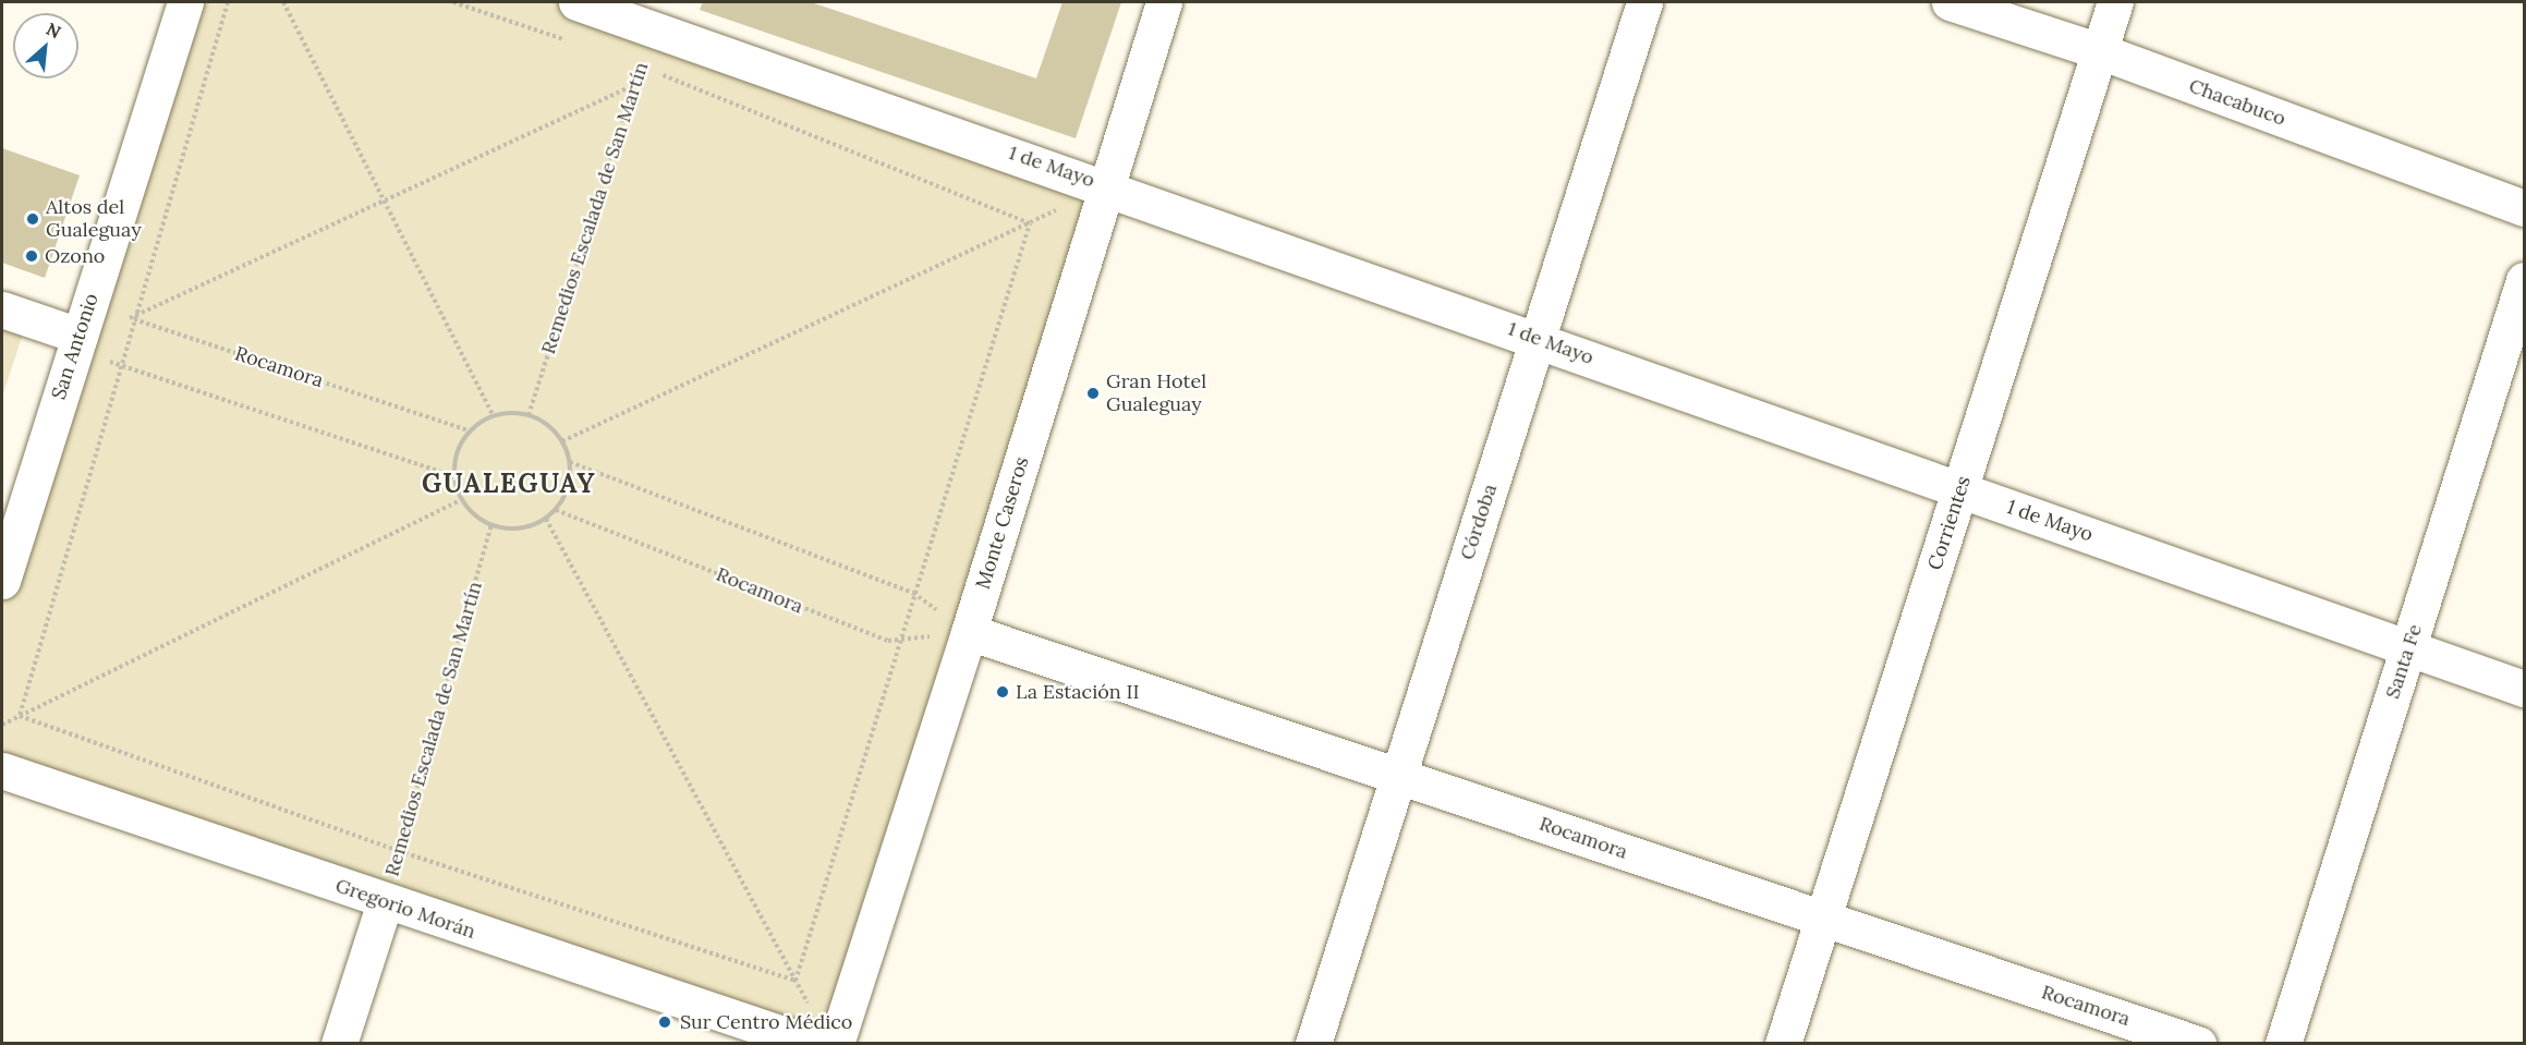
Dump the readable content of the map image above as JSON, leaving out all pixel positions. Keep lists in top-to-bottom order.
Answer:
{
  "streets": {
    "street": [
      "Chacabuco",
      "1 de Mayo",
      "Remedios Escalada de San Martín",
      "San Antonio",
      "Rocamora",
      "Córdoba",
      "Monte Caseros",
      "Corrientes",
      "Santa Fe",
      "Gregorio Morán"
    ]
  },
  "crossings": [
    ["Chacabuco", "Corrientes"],
    ["1 de Mayo", "Remedios Escalada de San Martín"],
    ["1 de Mayo", "Córdoba"],
    ["1 de Mayo", "Monte Caseros"],
    ["1 de Mayo", "Corrientes"],
    ["1 de Mayo", "Santa Fe"],
    ["Remedios Escalada de San Martín", "Rocamora"],
    ["Remedios Escalada de San Martín", "Gregorio Morán"],
    ["San Antonio", "Rocamora"],
    ["Rocamora", "Córdoba"],
    ["Rocamora", "Monte Caseros"],
    ["Rocamora", "Corrientes"]
  ],
  "districts": ["GUALEGUAY"],
  "places": [
    "Altos del Gualeguay",
    "Ozono",
    "Gran Hotel Gualeguay",
    "La Estación II",
    "Sur Centro Médico"
  ],
  "north": "top right"
}
